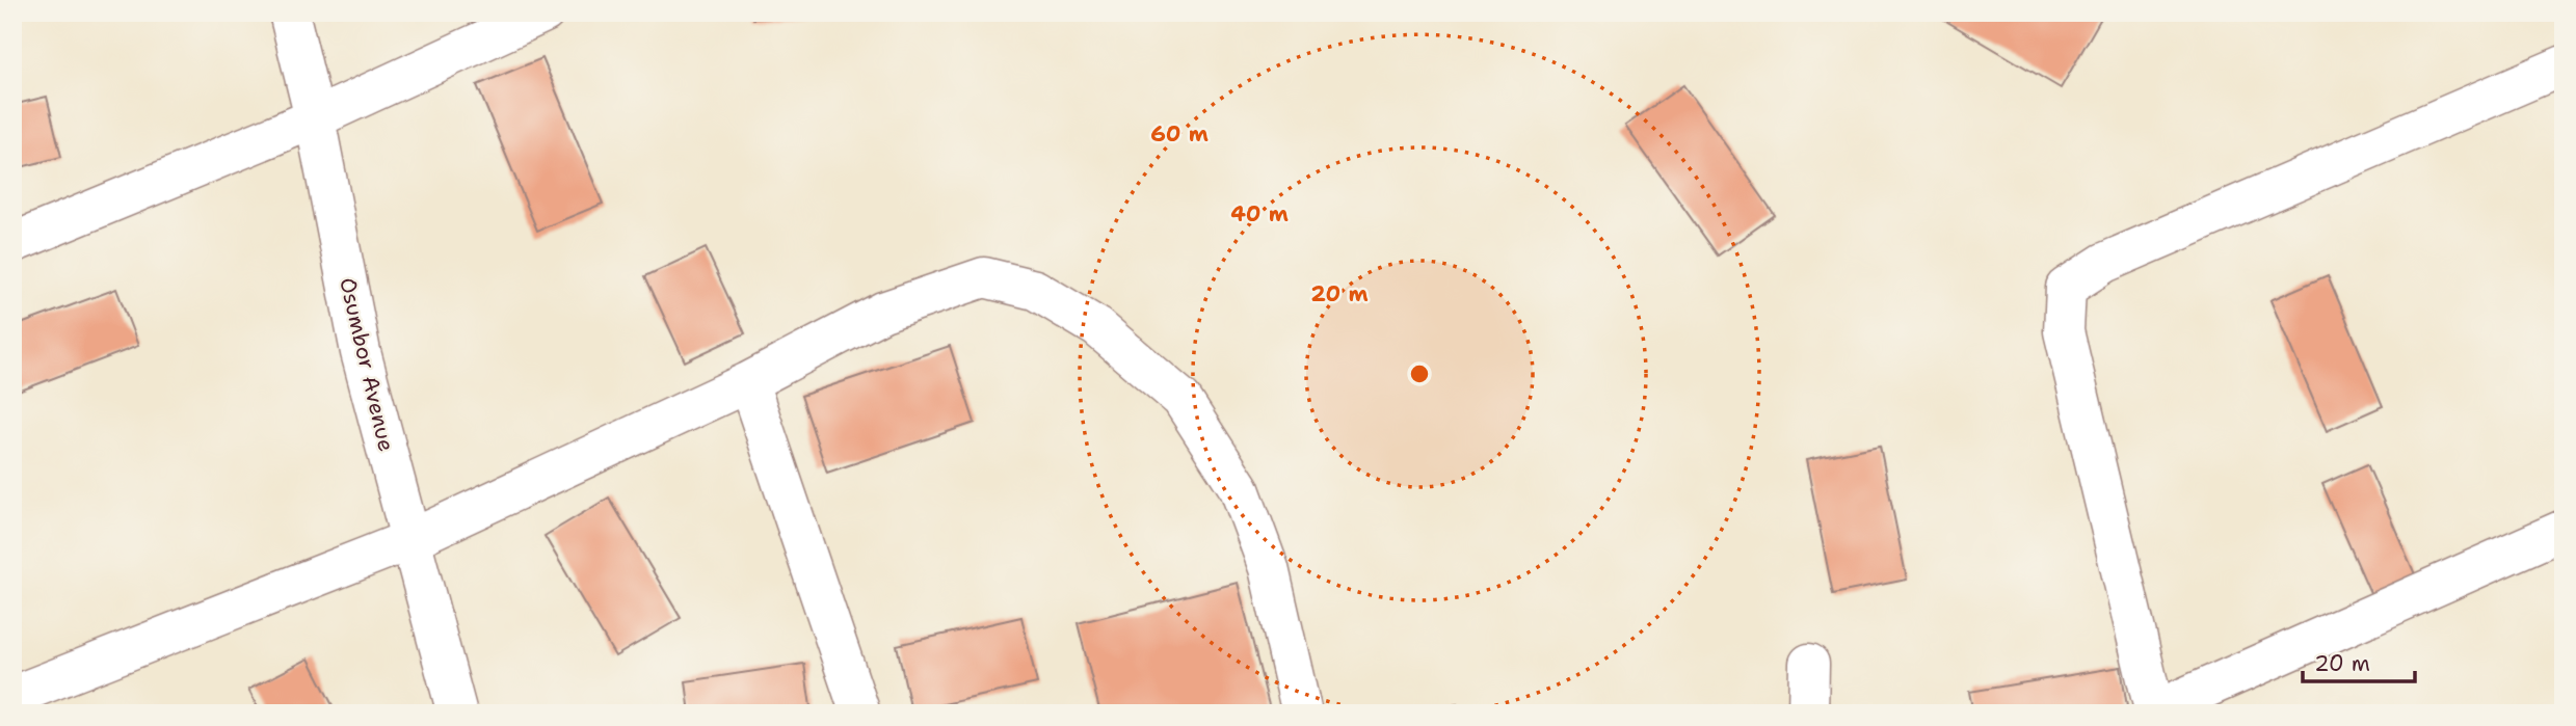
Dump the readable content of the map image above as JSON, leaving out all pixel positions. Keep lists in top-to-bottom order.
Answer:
{
  "streets": {
    "street": ["Osumbor Avenue"]
  },
  "scale_bar": "20 m",
  "rings": ["60 m", "40 m", "20 m"]
}
